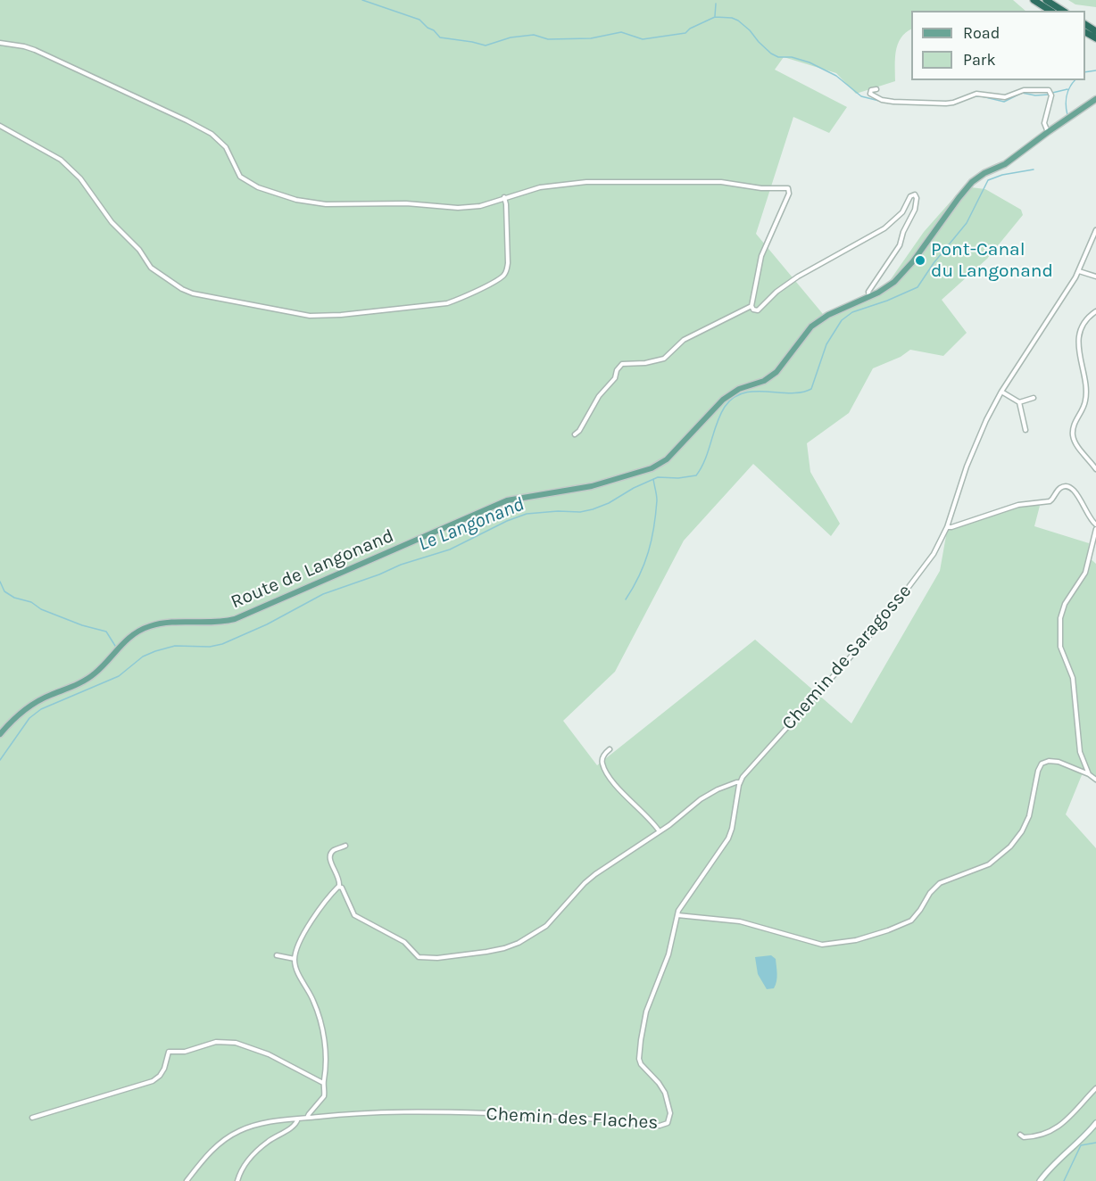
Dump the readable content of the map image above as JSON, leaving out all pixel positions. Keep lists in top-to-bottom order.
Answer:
{
  "streets": {
    "main road": ["Route de Langonand"],
    "street": ["Chemin de Saragosse", "Chemin des Flaches"]
  },
  "crossings": [
    ["Chemin de Saragosse", "Chemin des Flaches"]
  ],
  "water": ["Le Langonand"],
  "places": ["Pont-Canal du Langonand"],
  "legend": ["Road", "Park"]
}
